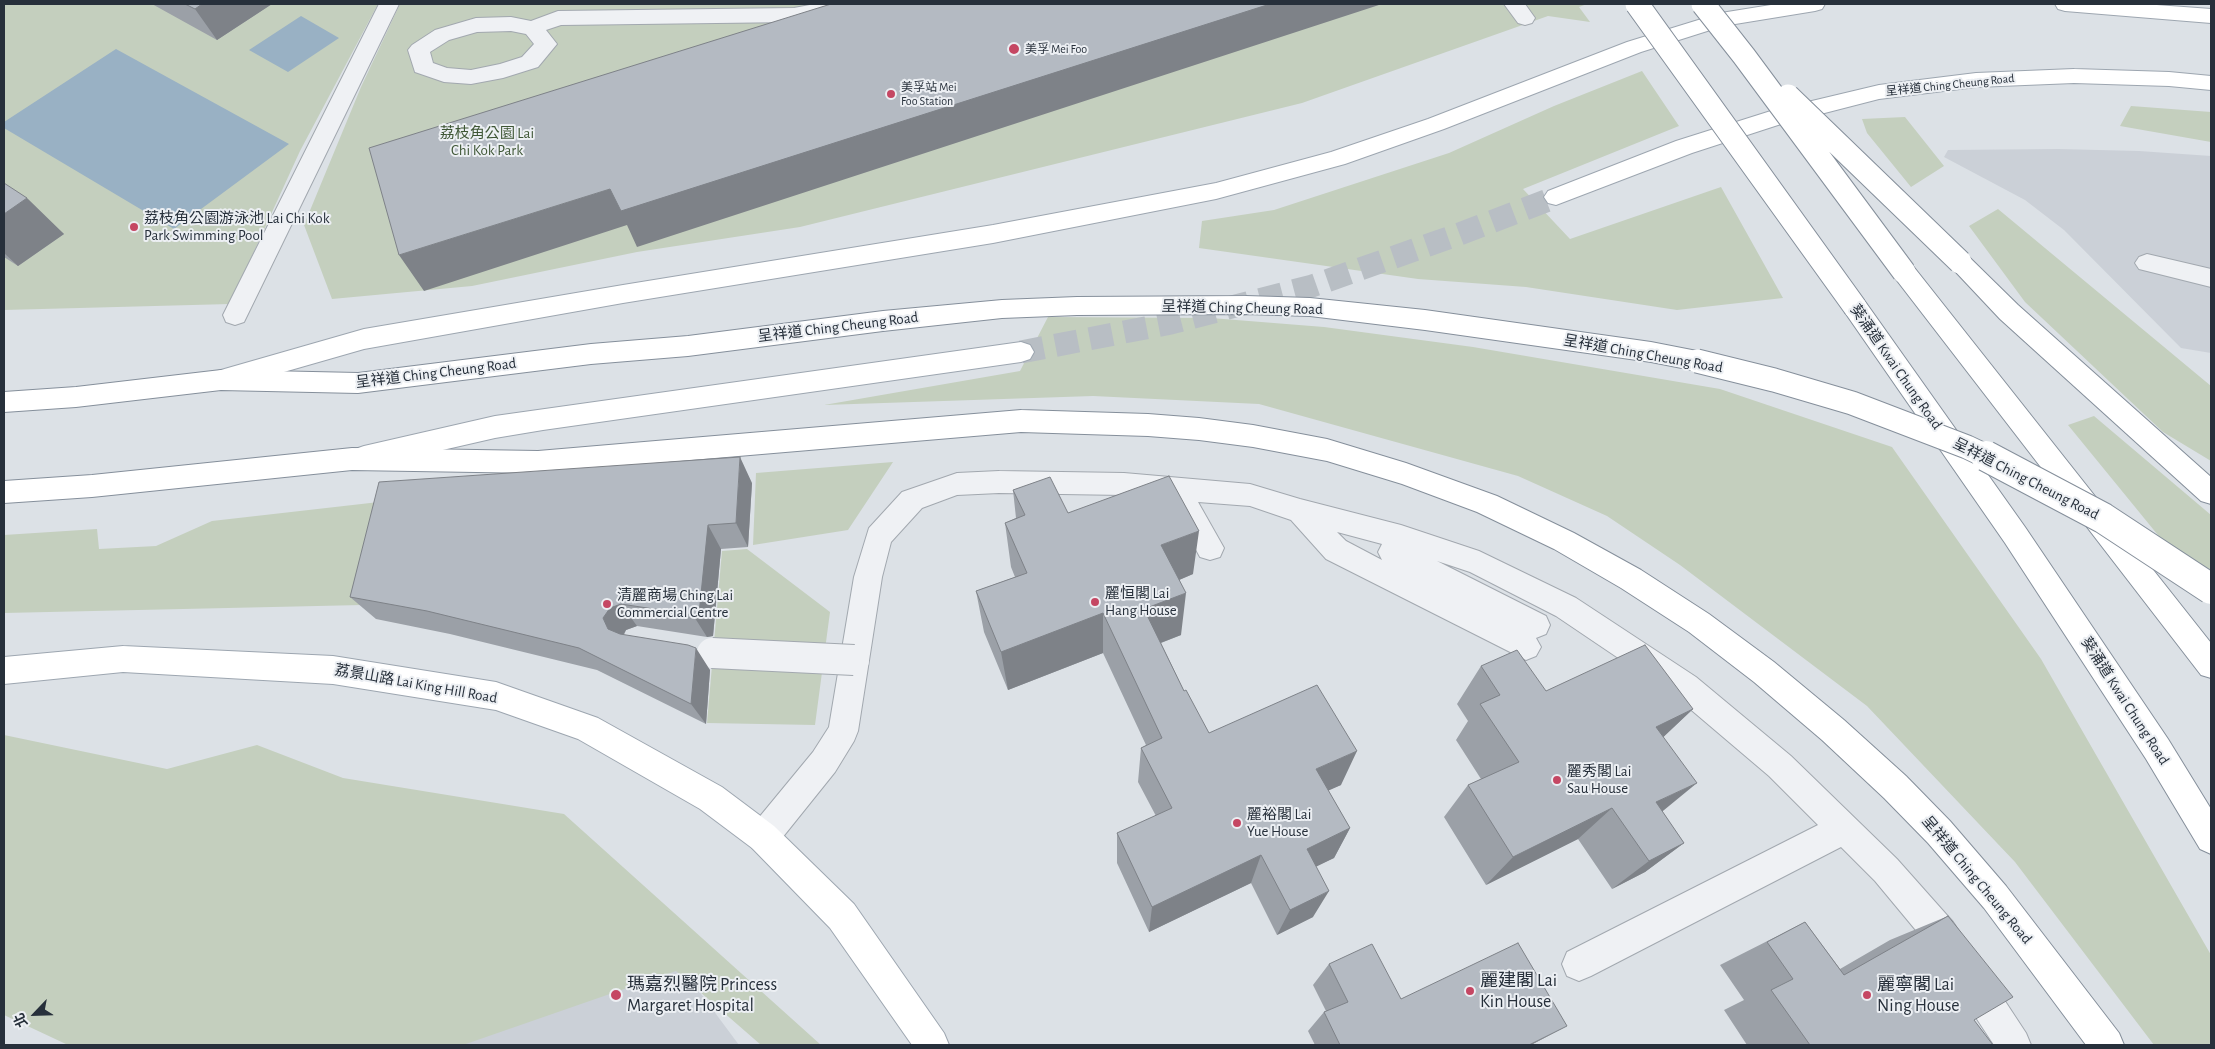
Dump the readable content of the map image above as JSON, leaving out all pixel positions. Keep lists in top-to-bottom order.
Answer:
{
  "streets": {
    "main road": ["呈祥道 Ching Cheung Road", "葵涌道 Kwai Chung Road", "荔景山路 Lai King Hill Road"]
  },
  "parks": ["荔枝角公園 Lai Chi Kok Park"],
  "places": [
    "美孚 Mei Foo",
    "美孚站 Mei Foo Station",
    "荔枝角公園游泳池 Lai Chi Kok Park Swimming Pool",
    "麗恒閣 Lai Hang House",
    "清麗商場 Ching Lai Commercial Centre",
    "麗秀閣 Lai Sau House",
    "麗裕閣 Lai Yue House",
    "麗建閣 Lai Kin House",
    "瑪嘉烈醫院 Princess Margaret Hospital",
    "麗寧閣 Lai Ning House"
  ],
  "north": "bottom left"
}
